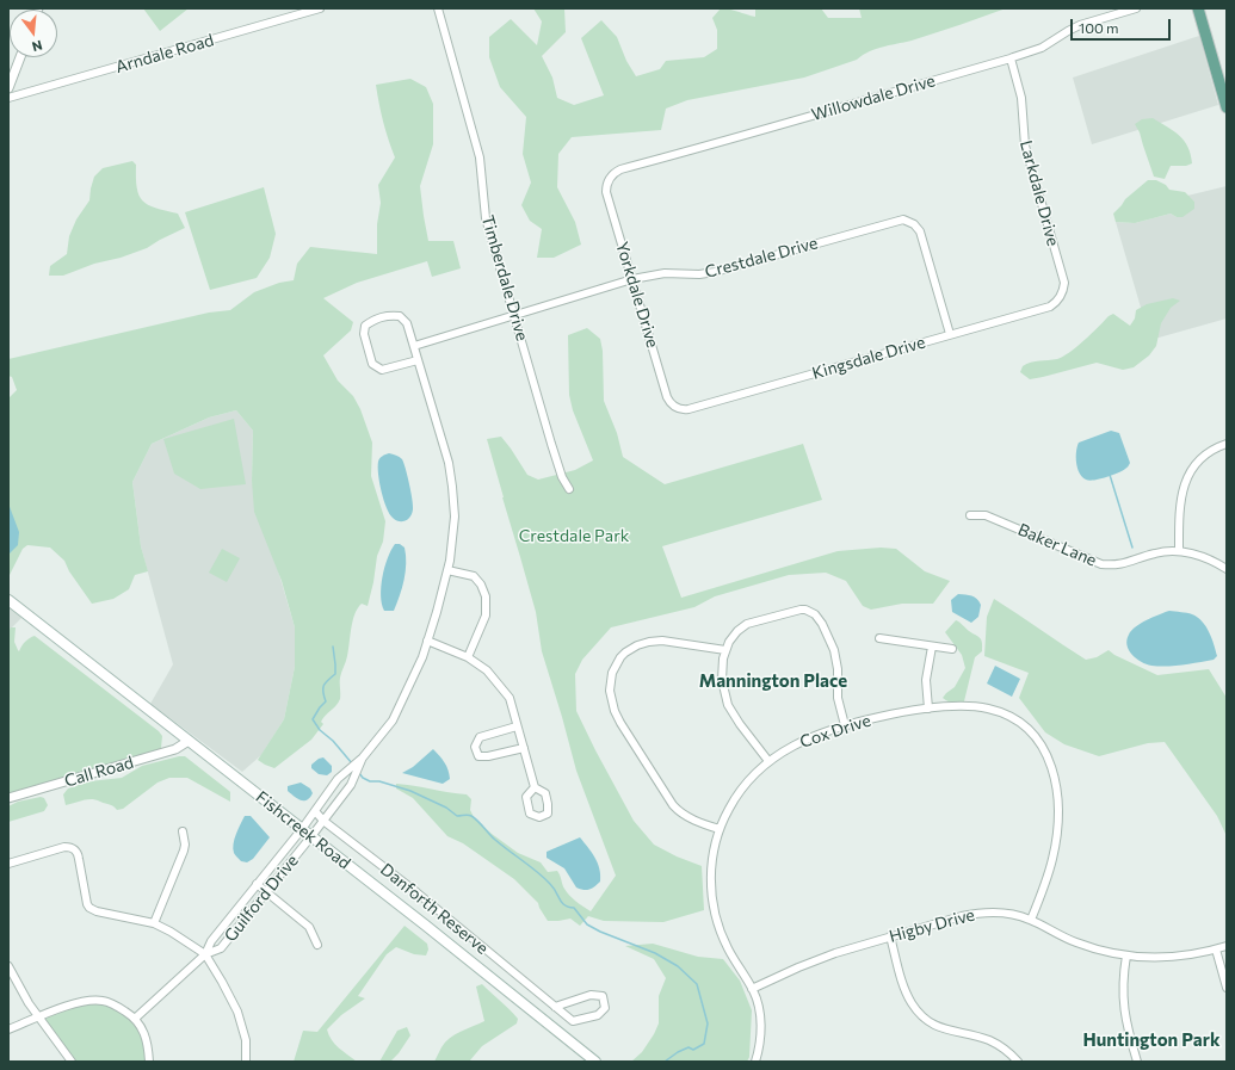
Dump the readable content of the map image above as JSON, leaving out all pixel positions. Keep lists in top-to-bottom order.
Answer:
{
  "streets": {
    "main road": ["Fishcreek Road"],
    "street": [
      "Arndale Road",
      "Willowdale Drive",
      "Larkdale Drive",
      "Crestdale Drive",
      "Timberdale Drive",
      "Yorkdale Drive",
      "Kingsdale Drive",
      "Baker Lane",
      "Cox Drive",
      "Call Road",
      "Guilford Drive",
      "Danforth Reserve",
      "Higby Drive"
    ]
  },
  "crossings": [
    ["Willowdale Drive", "Larkdale Drive"],
    ["Willowdale Drive", "Yorkdale Drive"],
    ["Larkdale Drive", "Kingsdale Drive"],
    ["Crestdale Drive", "Timberdale Drive"],
    ["Crestdale Drive", "Yorkdale Drive"],
    ["Crestdale Drive", "Kingsdale Drive"],
    ["Yorkdale Drive", "Kingsdale Drive"],
    ["Cox Drive", "Higby Drive"],
    ["Call Road", "Fishcreek Road"],
    ["Fishcreek Road", "Guilford Drive"],
    ["Guilford Drive", "Danforth Reserve"]
  ],
  "districts": ["Mannington Place", "Huntington Park"],
  "parks": ["Crestdale Park"],
  "scale_bar": "100 m",
  "north": "bottom"
}
